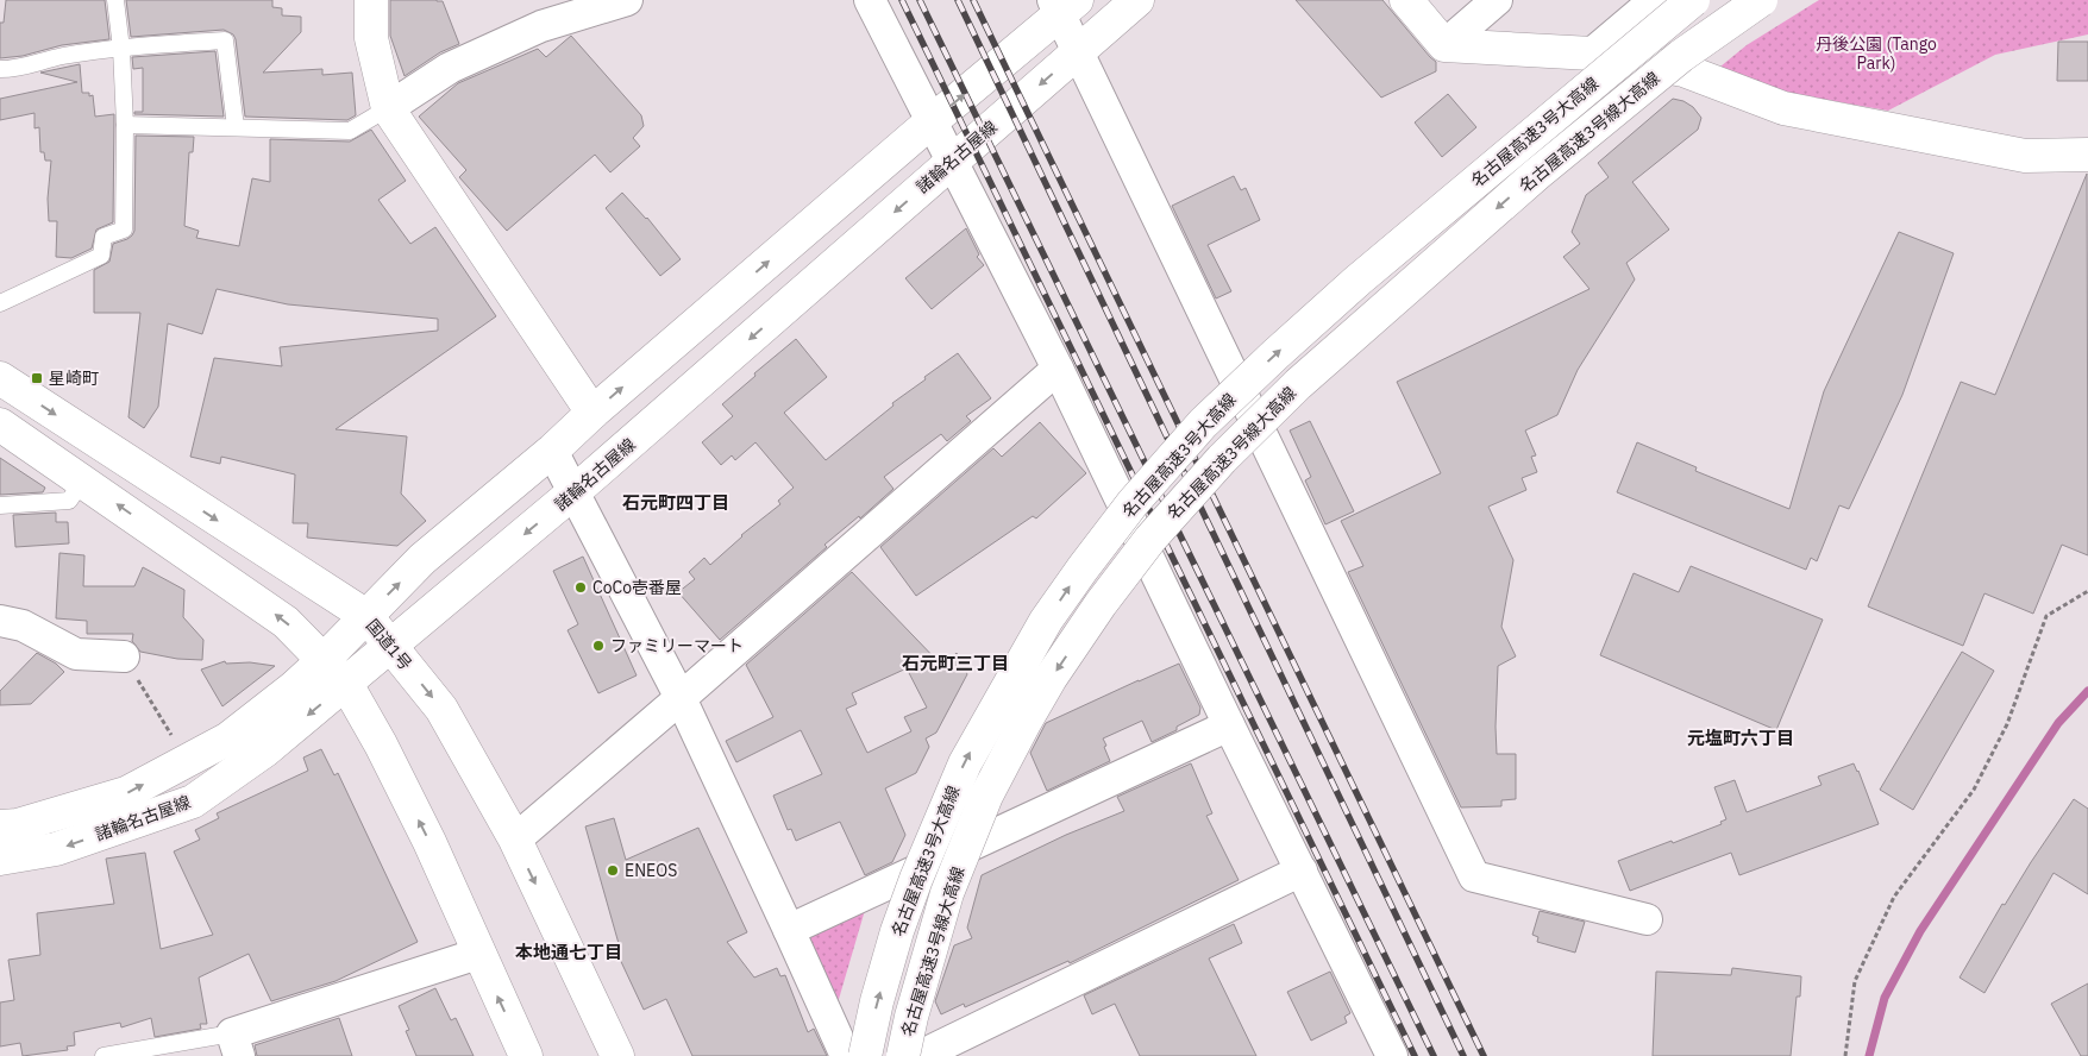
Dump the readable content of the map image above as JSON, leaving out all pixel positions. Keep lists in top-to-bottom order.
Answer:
{
  "streets": {
    "main road": [
      "名古屋高速3号大高線",
      "名古屋高速3号線大高線",
      "諸輪名古屋線",
      "国道1号"
    ]
  },
  "crossings": [
    ["諸輪名古屋線", "国道1号"]
  ],
  "one_way": ["名古屋高速3号大高線", "名古屋高速3号線大高線"],
  "districts": [
    "石元町四丁目",
    "石元町三丁目",
    "元塩町六丁目",
    "本地通七丁目"
  ],
  "parks": ["丹後公園 (Tango Park)"],
  "places": {
    "transit": ["星崎町"],
    "other": ["CoCo壱番屋", "ファミリーマート", "ENEOS"]
  }
}
